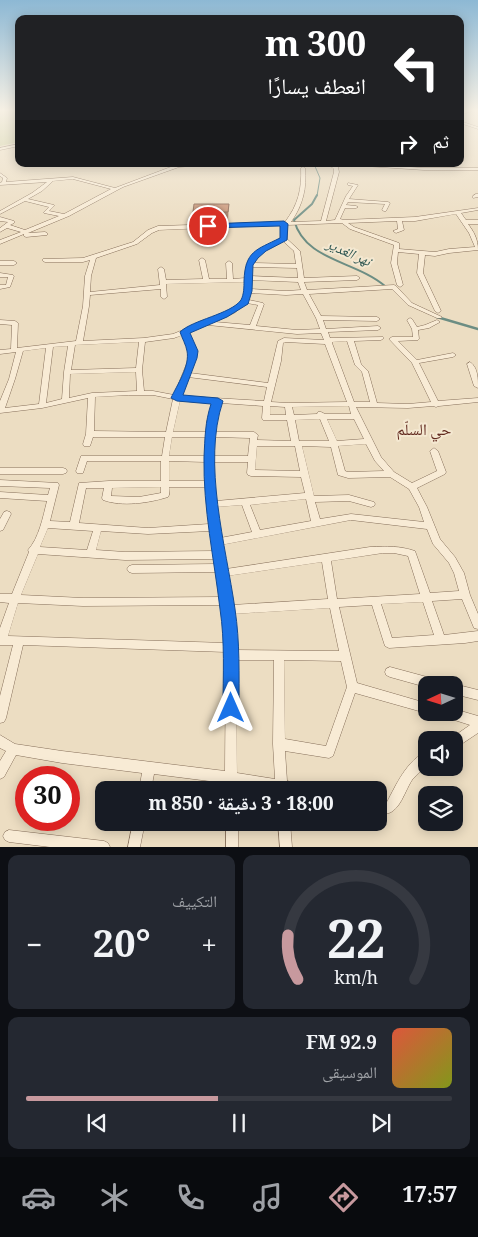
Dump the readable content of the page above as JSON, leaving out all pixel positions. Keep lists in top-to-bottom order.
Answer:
{
  "districts": ["حي السلّم"],
  "water": ["نهر الغدير"],
  "north": "left",
  "page": {
    "turn": ["300 m", "انعطف يسارًا"],
    "then": "ثم",
    "limit": "30",
    "trip": "18:00 · 3 دقيقة · 850 m",
    "tile": "التكييف",
    "heat": ["−", "20°", "+"],
    "song": ["92.9 FM", "الموسيقى"],
    "tabs": "17:57",
    "gauge": ["22", "km/h"]
  }
}
